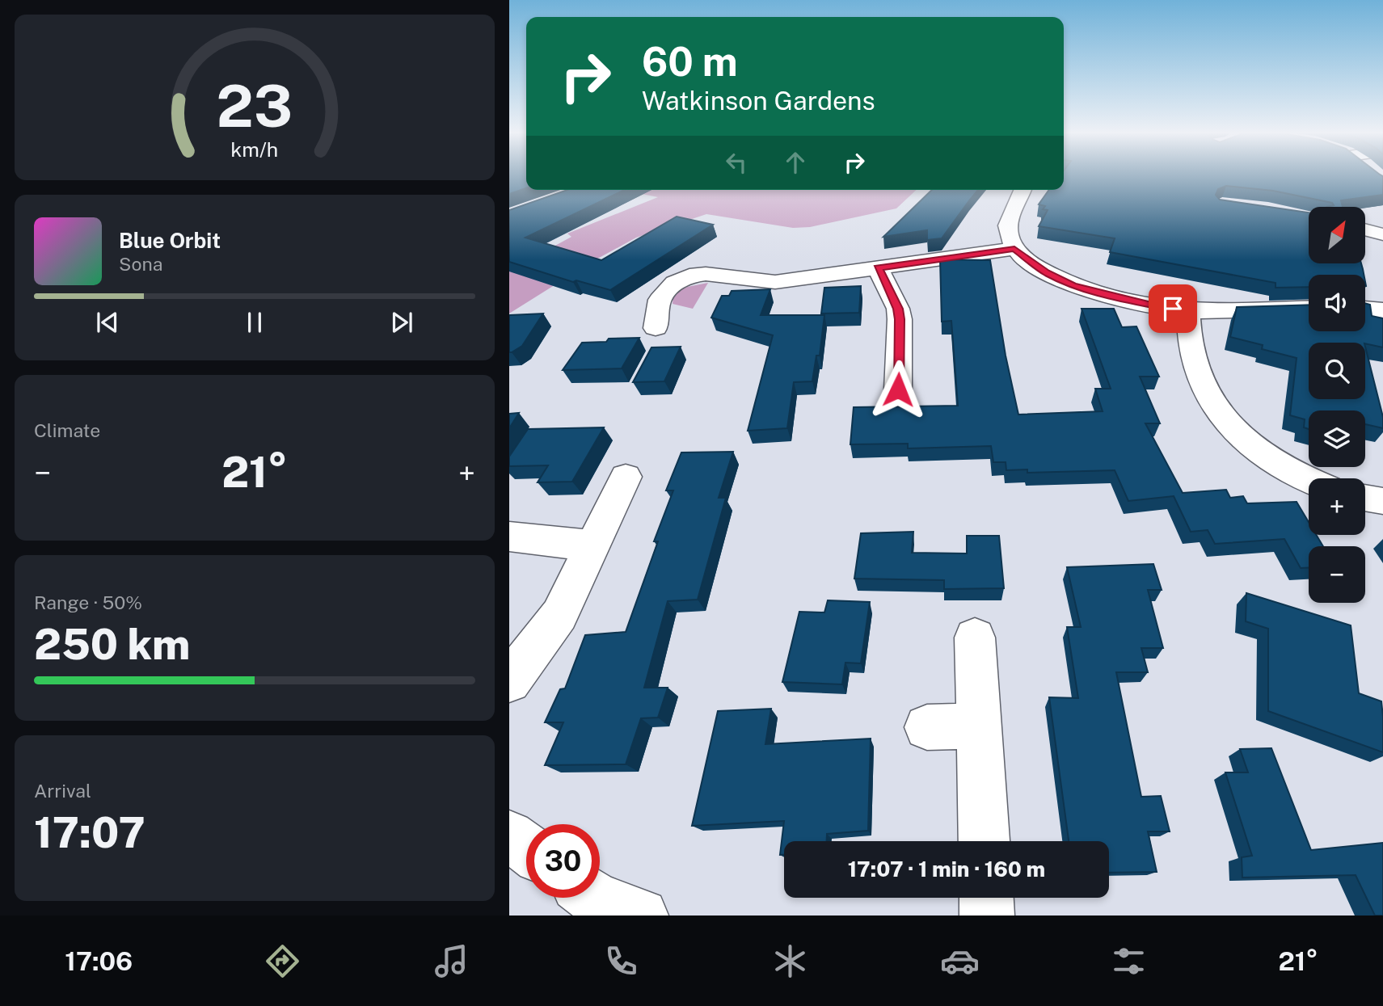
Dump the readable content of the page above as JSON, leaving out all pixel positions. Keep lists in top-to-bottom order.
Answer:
{
  "north": "top right",
  "page": {
    "turn": ["60 m", "Watkinson Gardens"],
    "map_buttons": ["+", "−"],
    "song": ["Blue Orbit", "Sona"],
    "tile": [
      "Climate",
      ["Range · 50%", "250 km"],
      ["Arrival", "17:07"]
    ],
    "heat": ["−", "21°", "+"],
    "limit": "30",
    "trip": "17:07 · 1 min · 160 m",
    "tabs": ["17:06", "21°"],
    "gauge": ["23", "km/h"]
  }
}
